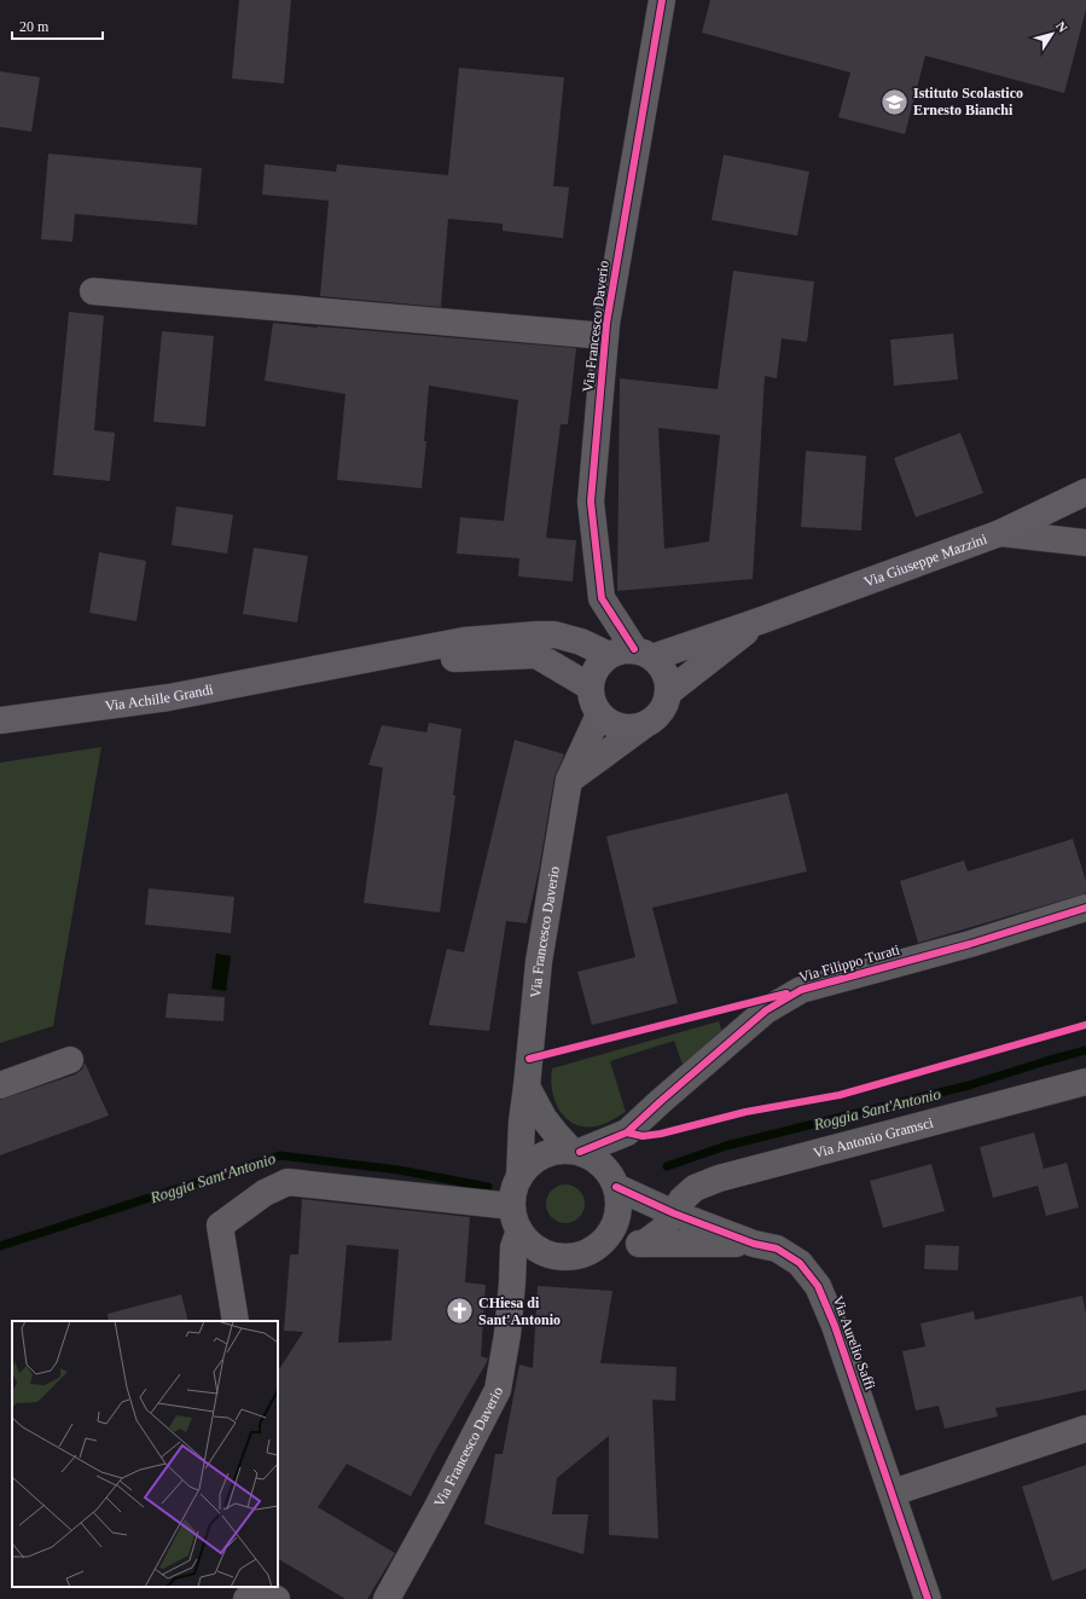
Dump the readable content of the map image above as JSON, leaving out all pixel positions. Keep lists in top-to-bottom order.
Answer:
{
  "streets": {
    "main road": ["Via Giuseppe Mazzini", "Via Achille Grandi"],
    "street": [
      "Via Francesco Daverio",
      "Via Filippo Turati",
      "Via Antonio Gramsci",
      "Via Aurelio Saffi"
    ]
  },
  "crossings": [
    ["Via Francesco Daverio", "Via Giuseppe Mazzini"],
    ["Via Francesco Daverio", "Via Achille Grandi"],
    ["Via Francesco Daverio", "Via Filippo Turati"],
    ["Via Francesco Daverio", "Via Aurelio Saffi"],
    ["Via Giuseppe Mazzini", "Via Achille Grandi"],
    ["Via Filippo Turati", "Via Aurelio Saffi"],
    ["Via Antonio Gramsci", "Via Aurelio Saffi"]
  ],
  "water": ["Roggia Sant'Antonio"],
  "places": {
    "school or university": ["Istituto Scolastico Ernesto Bianchi"],
    "church": ["CHiesa di Sant'Antonio"]
  },
  "scale_bar": "20 m",
  "north": "top right"
}
